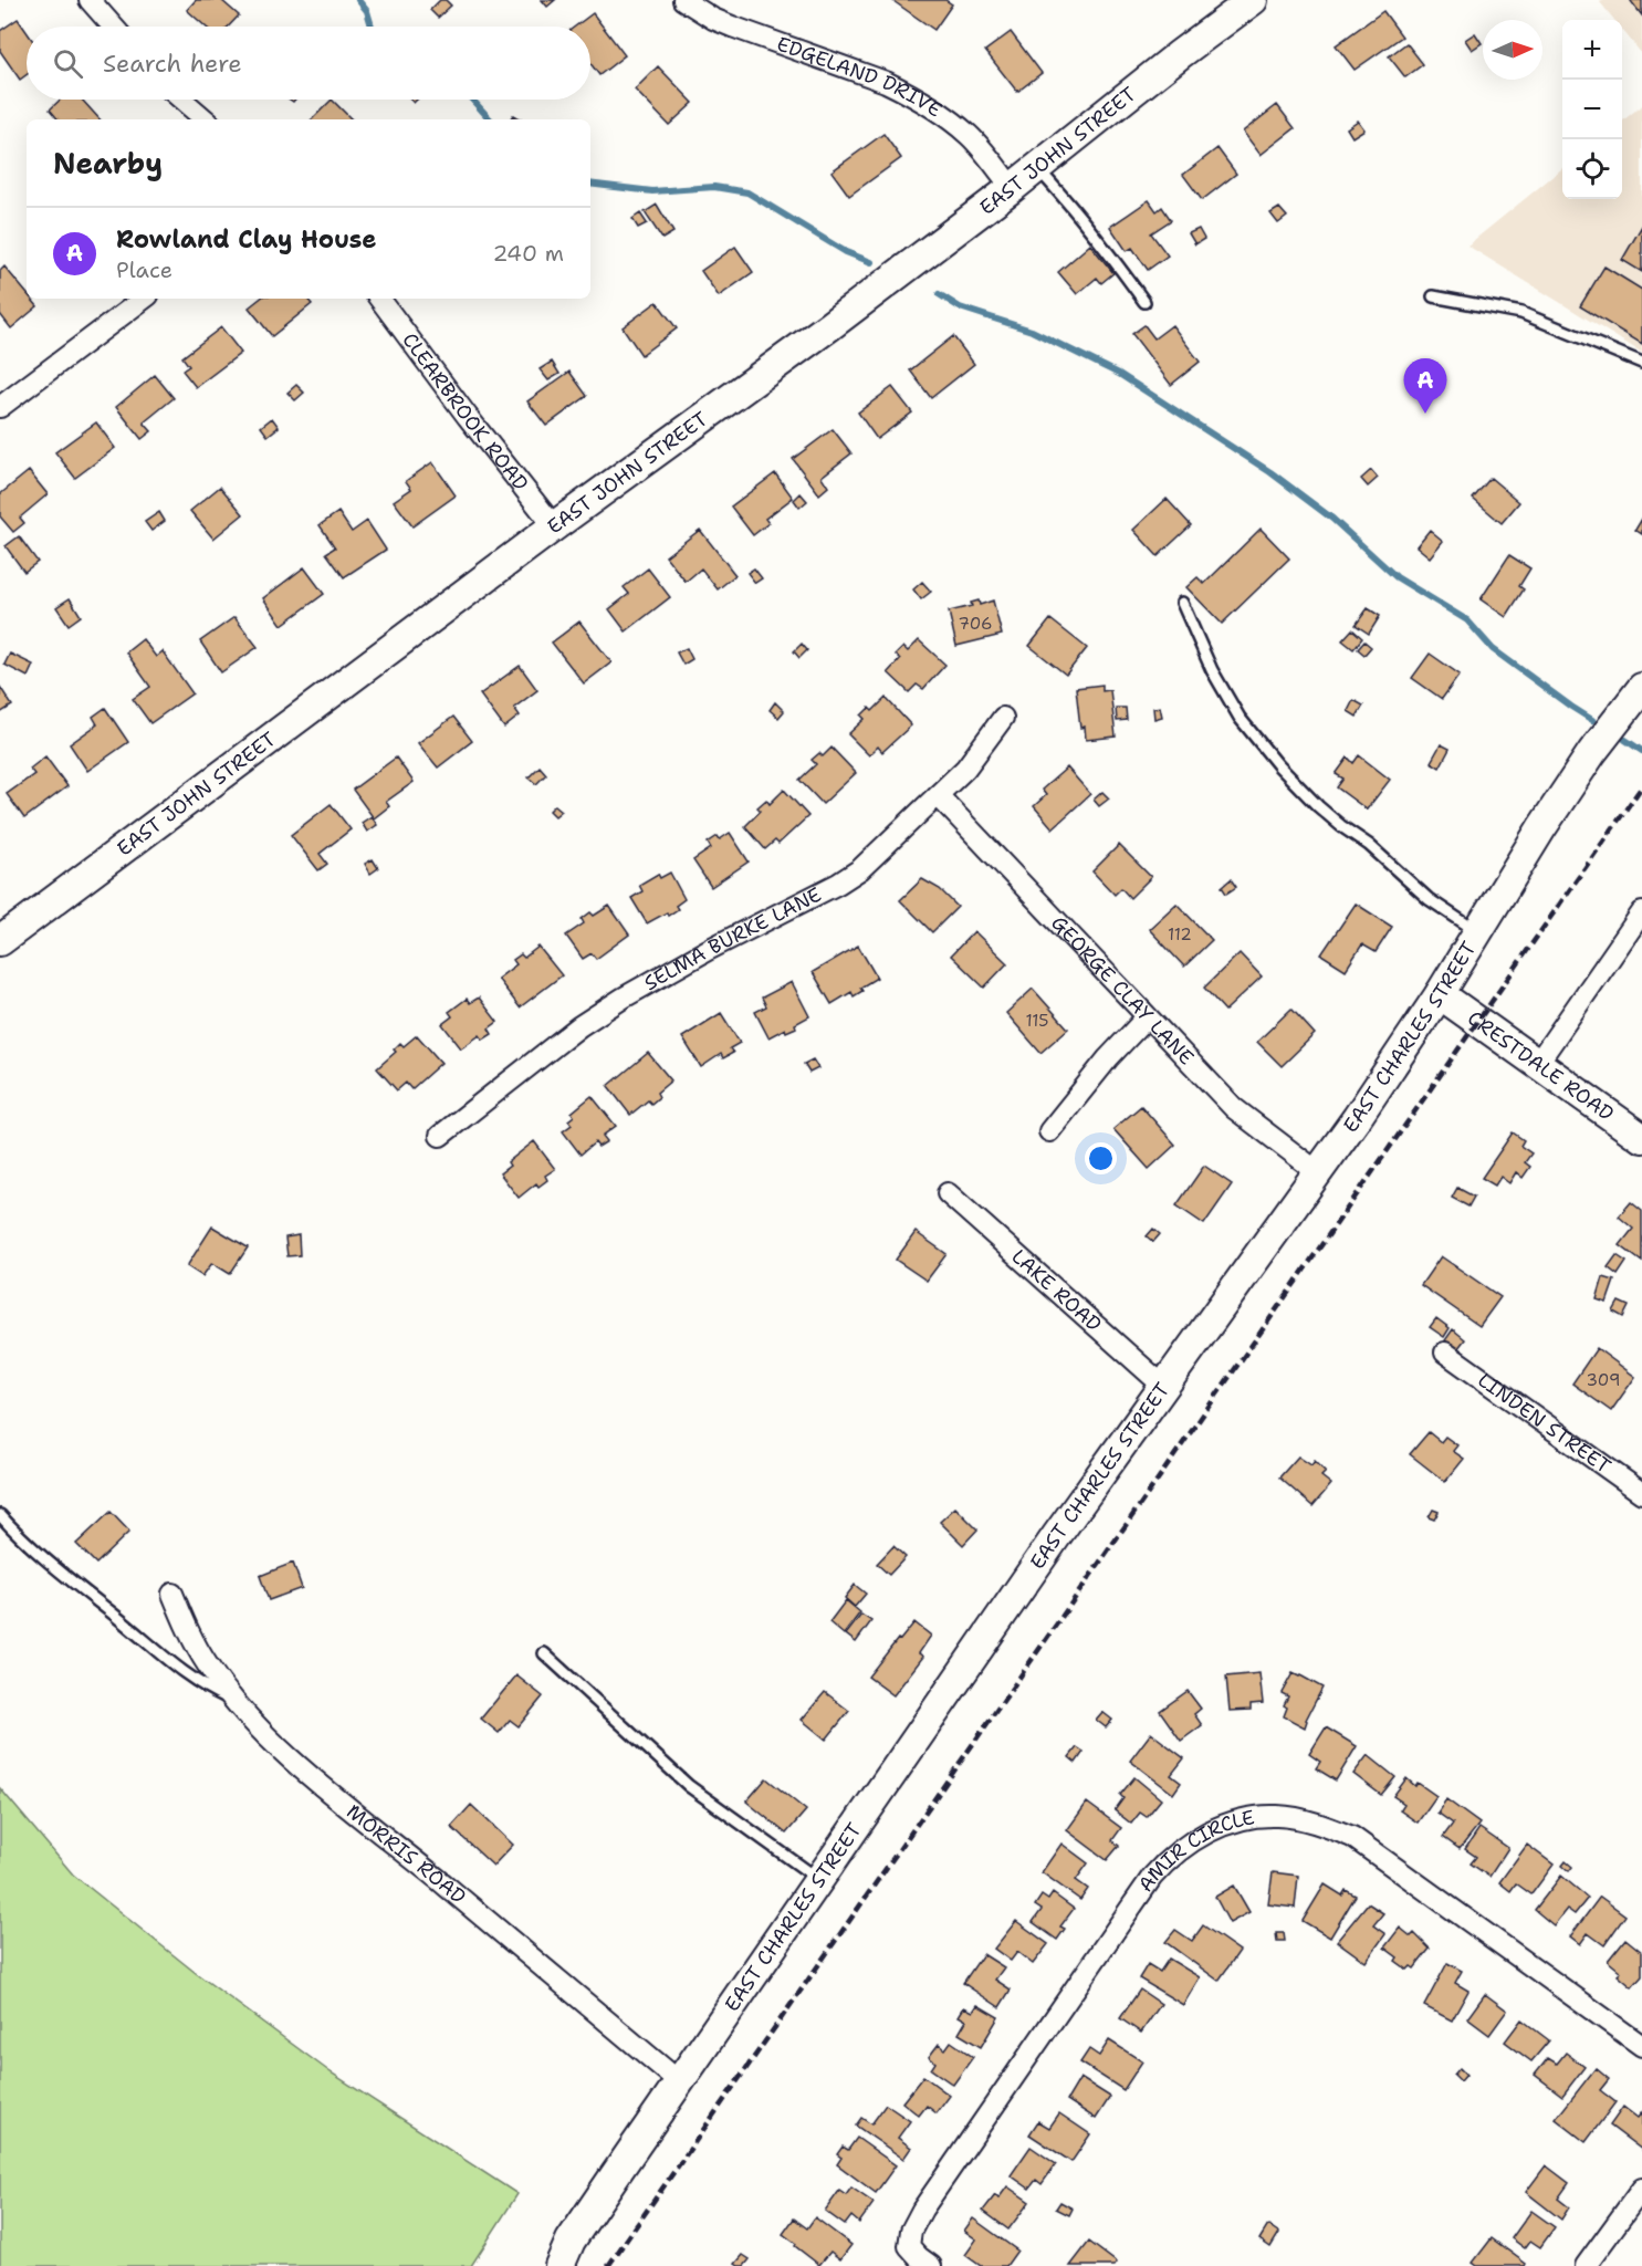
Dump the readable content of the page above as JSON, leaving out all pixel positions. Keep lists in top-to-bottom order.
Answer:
{
  "streets": {
    "street": [
      "EDGELAND DRIVE",
      "EAST JOHN STREET",
      "CLEARBROOK ROAD",
      "SELMA BURKE LANE",
      "GEORGE CLAY LANE",
      "EAST CHARLES STREET",
      "CRESTDALE ROAD",
      "LAKE ROAD",
      "LINDEN STREET",
      "MORRIS ROAD",
      "AMIR CIRCLE"
    ]
  },
  "crossings": [
    ["EDGELAND DRIVE", "EAST JOHN STREET"],
    ["EAST JOHN STREET", "CLEARBROOK ROAD"],
    ["SELMA BURKE LANE", "GEORGE CLAY LANE"],
    ["GEORGE CLAY LANE", "EAST CHARLES STREET"],
    ["EAST CHARLES STREET", "CRESTDALE ROAD"],
    ["EAST CHARLES STREET", "LAKE ROAD"],
    ["EAST CHARLES STREET", "MORRIS ROAD"]
  ],
  "house_numbers": [
    "706",
    "112",
    "115",
    "309"
  ],
  "north": "right",
  "page": {
    "map_buttons": ["+", "−"],
    "search": "Search here",
    "heading": "Nearby",
    "list": [
      {
        "mark": "A",
        "name": "Rowland Clay House",
        "note": "Place",
        "value": "240 m"
      }
    ],
    "pins": "A"
  }
}
